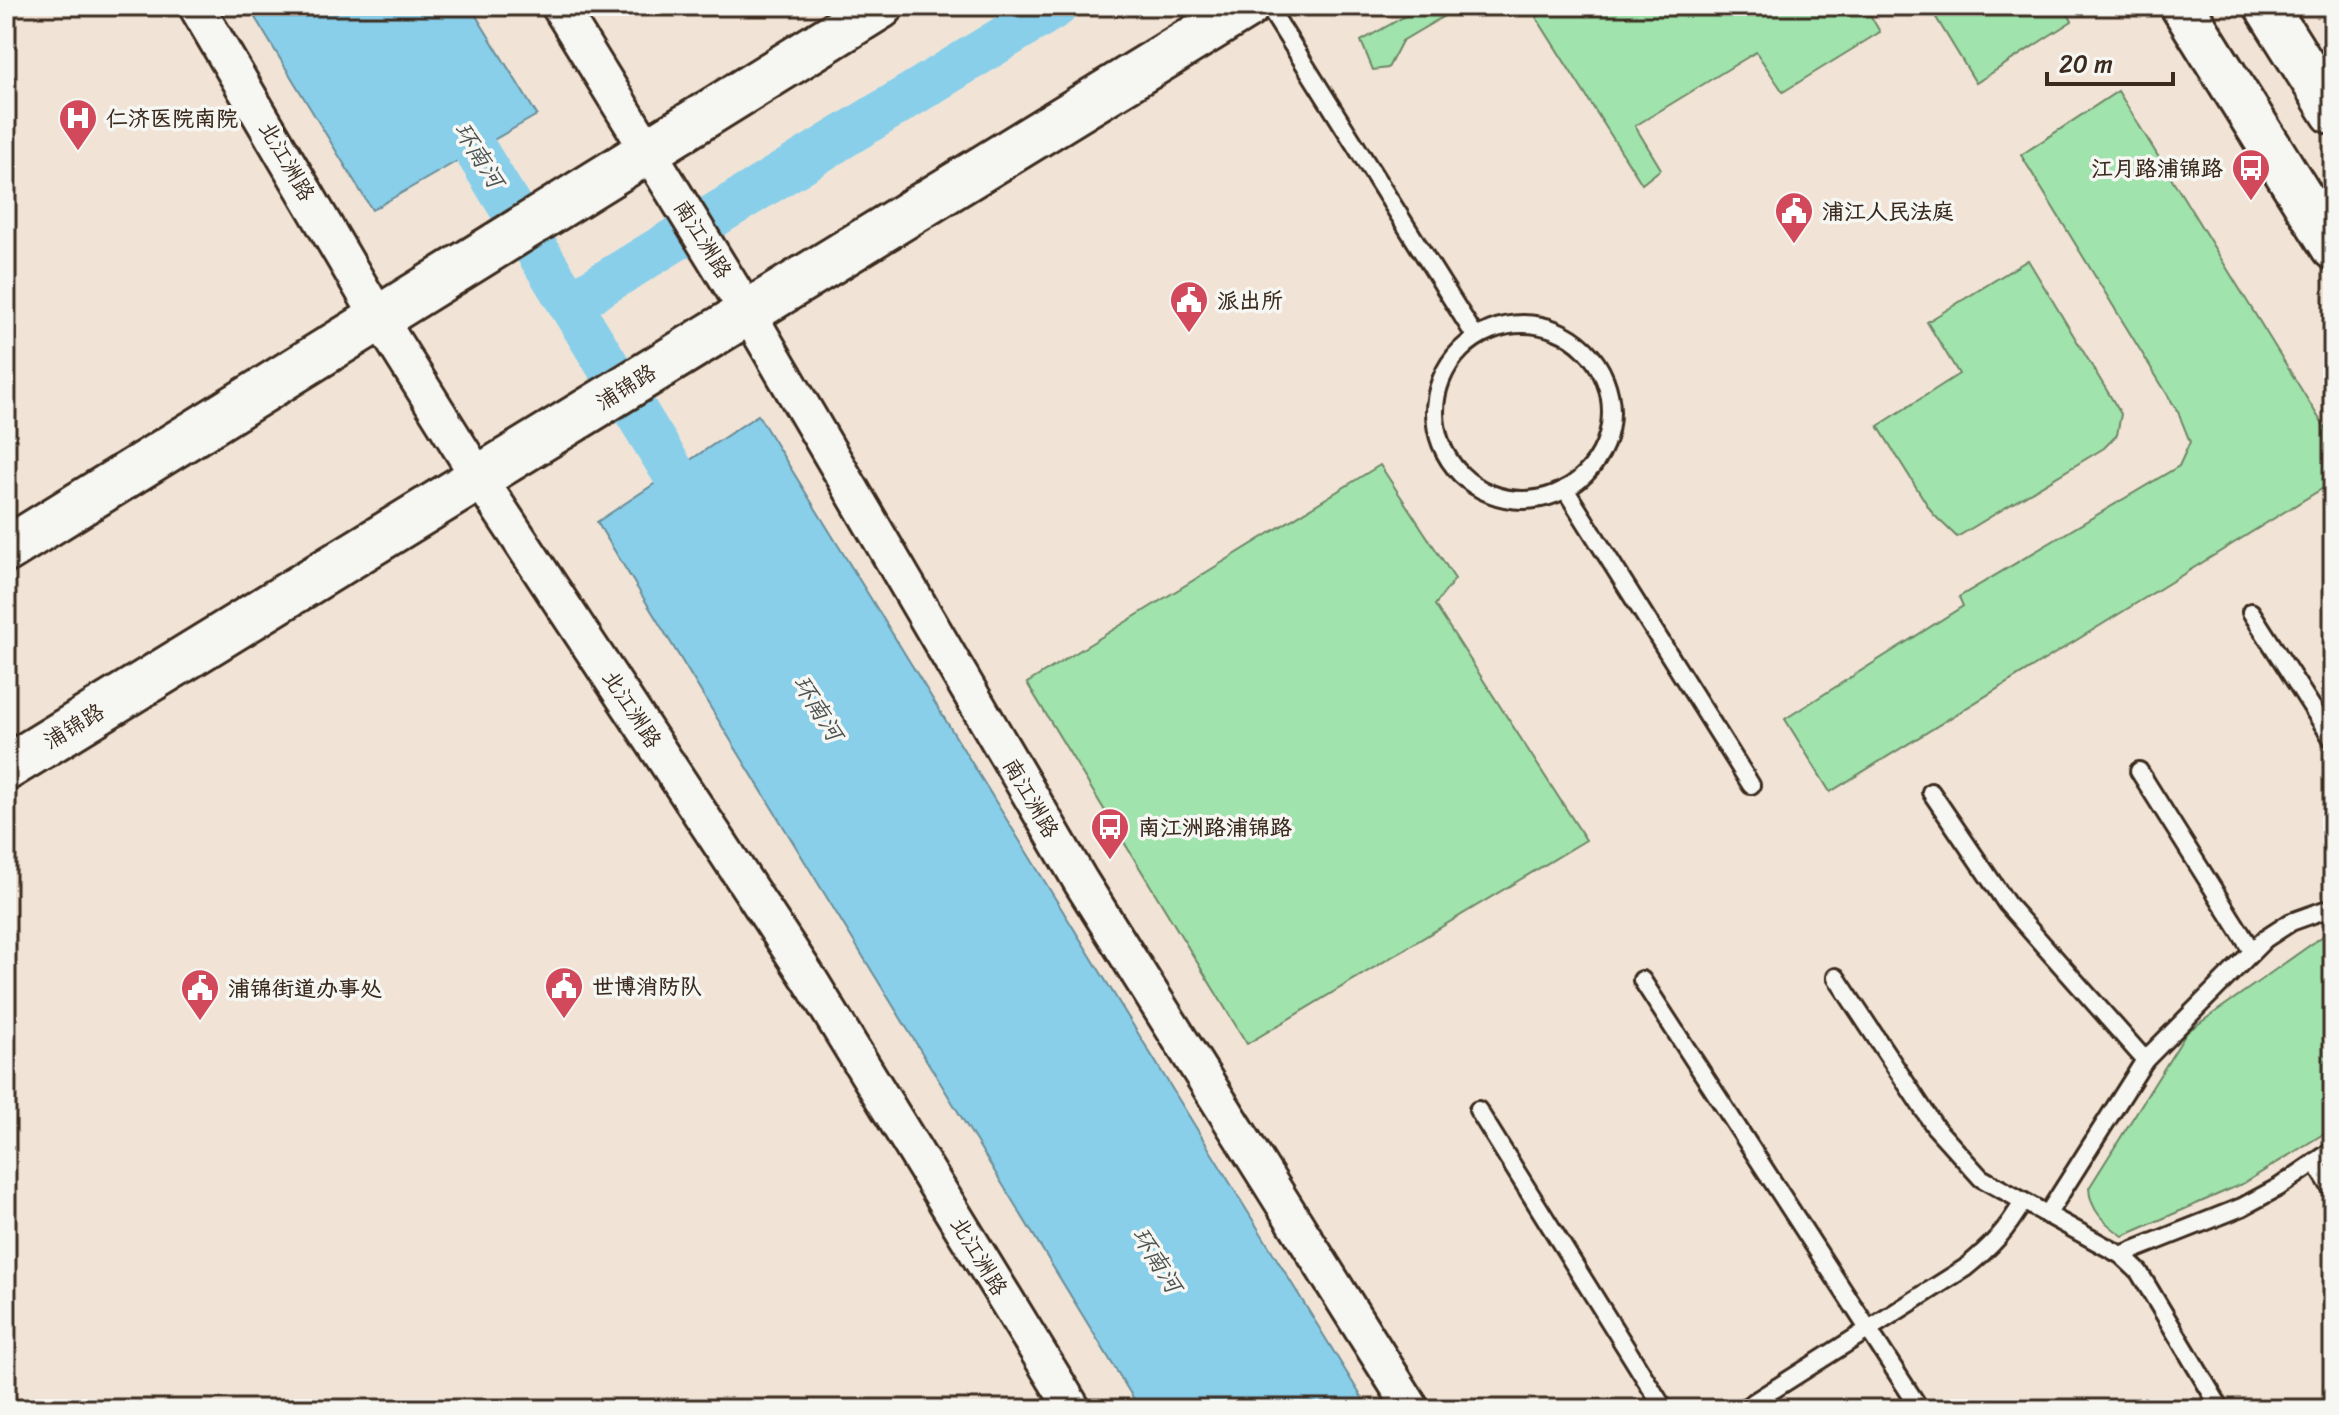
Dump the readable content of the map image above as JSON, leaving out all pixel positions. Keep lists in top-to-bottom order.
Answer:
{
  "streets": {
    "main road": ["浦锦路"],
    "street": ["北江洲路", "南江洲路"]
  },
  "crossings": [
    ["北江洲路", "浦锦路"],
    ["南江洲路", "浦锦路"]
  ],
  "water": ["环南河"],
  "places": {
    "hospital": ["仁济医院南院"],
    "bus stop": ["江月路浦锦路", "南江洲路浦锦路"],
    "public building": [
      "浦江人民法庭",
      "派出所",
      "世博消防队",
      "浦锦街道办事处"
    ]
  },
  "scale_bar": "20 m"
}
